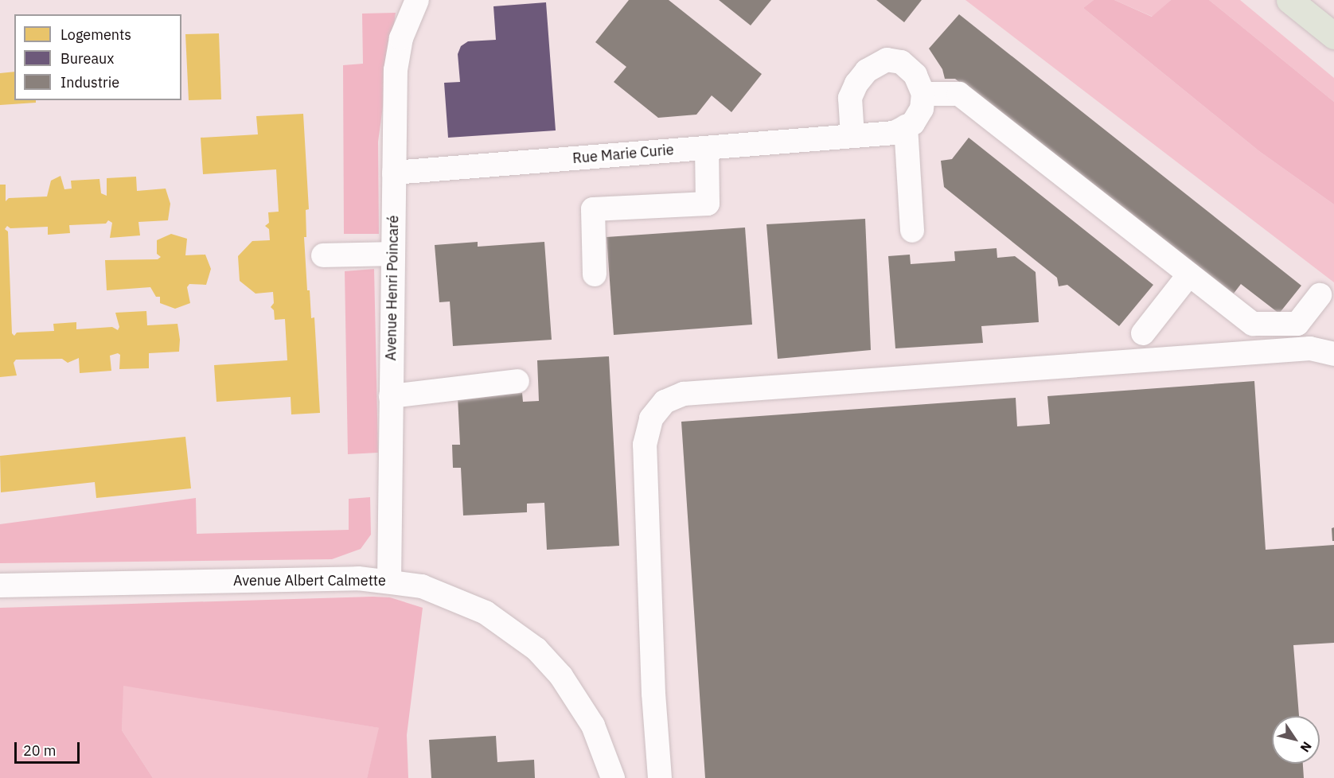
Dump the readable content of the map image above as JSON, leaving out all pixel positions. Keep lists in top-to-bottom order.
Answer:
{
  "streets": {
    "street": ["Rue Marie Curie", "Avenue Henri Poincaré", "Avenue Albert Calmette"]
  },
  "crossings": [
    ["Rue Marie Curie", "Avenue Henri Poincaré"],
    ["Avenue Henri Poincaré", "Avenue Albert Calmette"]
  ],
  "legend": ["Logements", "Bureaux", "Industrie"],
  "scale_bar": "20 m",
  "north": "bottom right"
}
